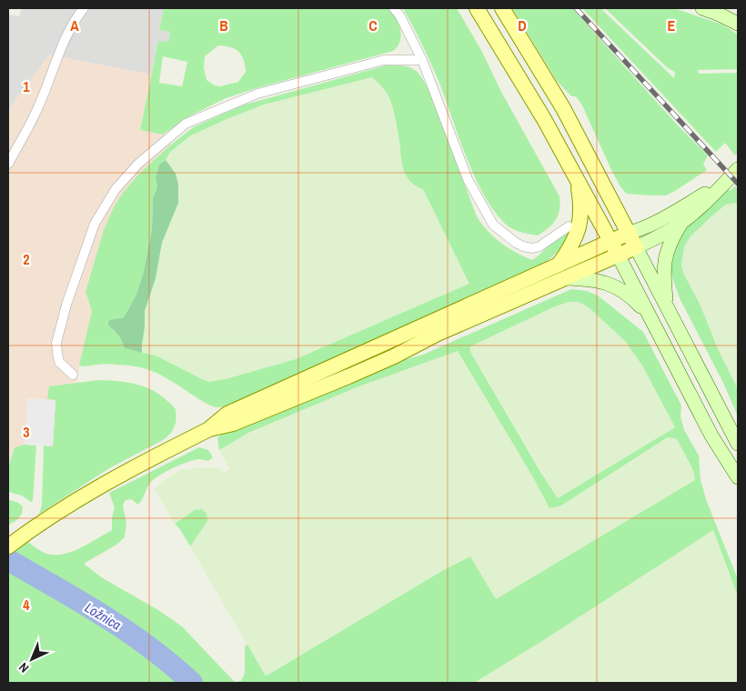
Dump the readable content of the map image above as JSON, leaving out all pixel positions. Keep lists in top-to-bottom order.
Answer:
{
  "water": ["Ložnica"],
  "north": "bottom left",
  "grid": {
    "columns": [
      "A",
      "B",
      "C",
      "D",
      "E"
    ],
    "rows": [
      "1",
      "2",
      "3",
      "4"
    ]
  }
}
